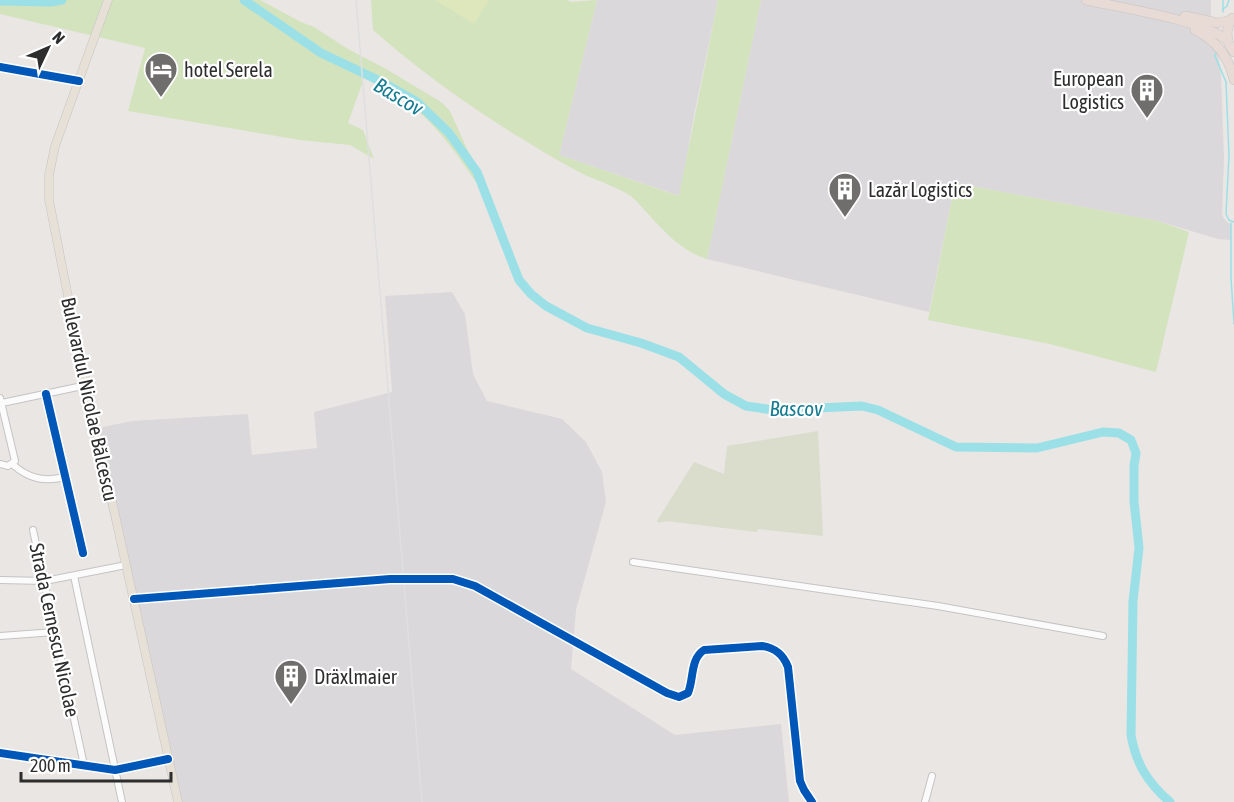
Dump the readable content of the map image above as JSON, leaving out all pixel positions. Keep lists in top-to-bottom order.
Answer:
{
  "streets": {
    "main road": ["Bulevardul Nicolae Bălcescu"],
    "street": ["Strada Cernescu Nicolae"]
  },
  "water": ["Bascov"],
  "places": {
    "hotel": ["hotel Serela"],
    "building": ["European Logistics", "Lazăr Logistics", "Dräxlmaier"]
  },
  "scale_bar": "200 m",
  "north": "top right"
}
